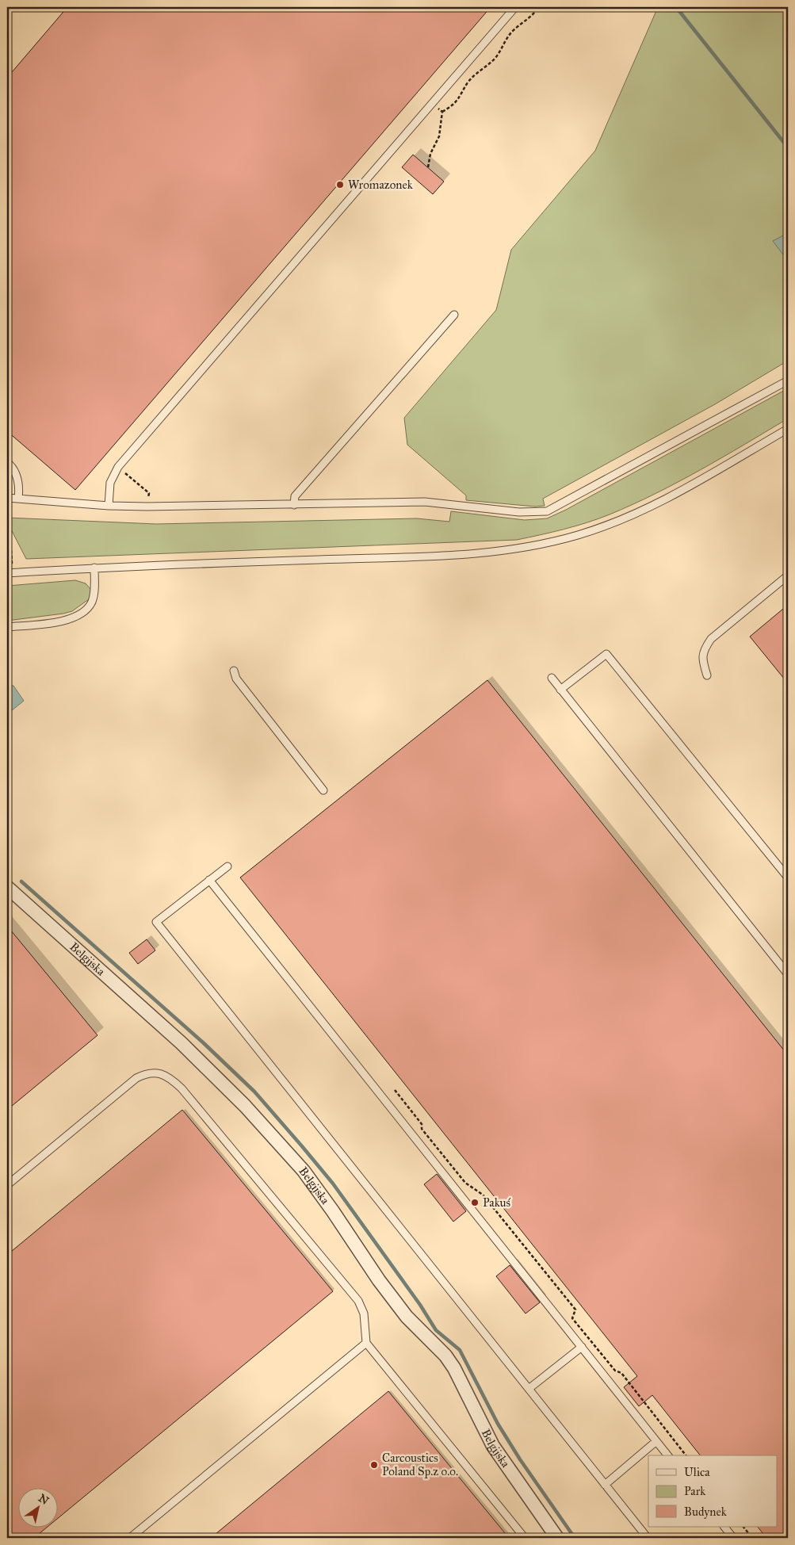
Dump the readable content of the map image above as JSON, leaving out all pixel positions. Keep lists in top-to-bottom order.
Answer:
{
  "streets": {
    "street": ["Belgijska"]
  },
  "places": ["Wromazonek", "Pakuś", "Carcoustics Poland Sp.z o.o."],
  "legend": ["Ulica", "Park", "Budynek"],
  "north": "top right"
}
